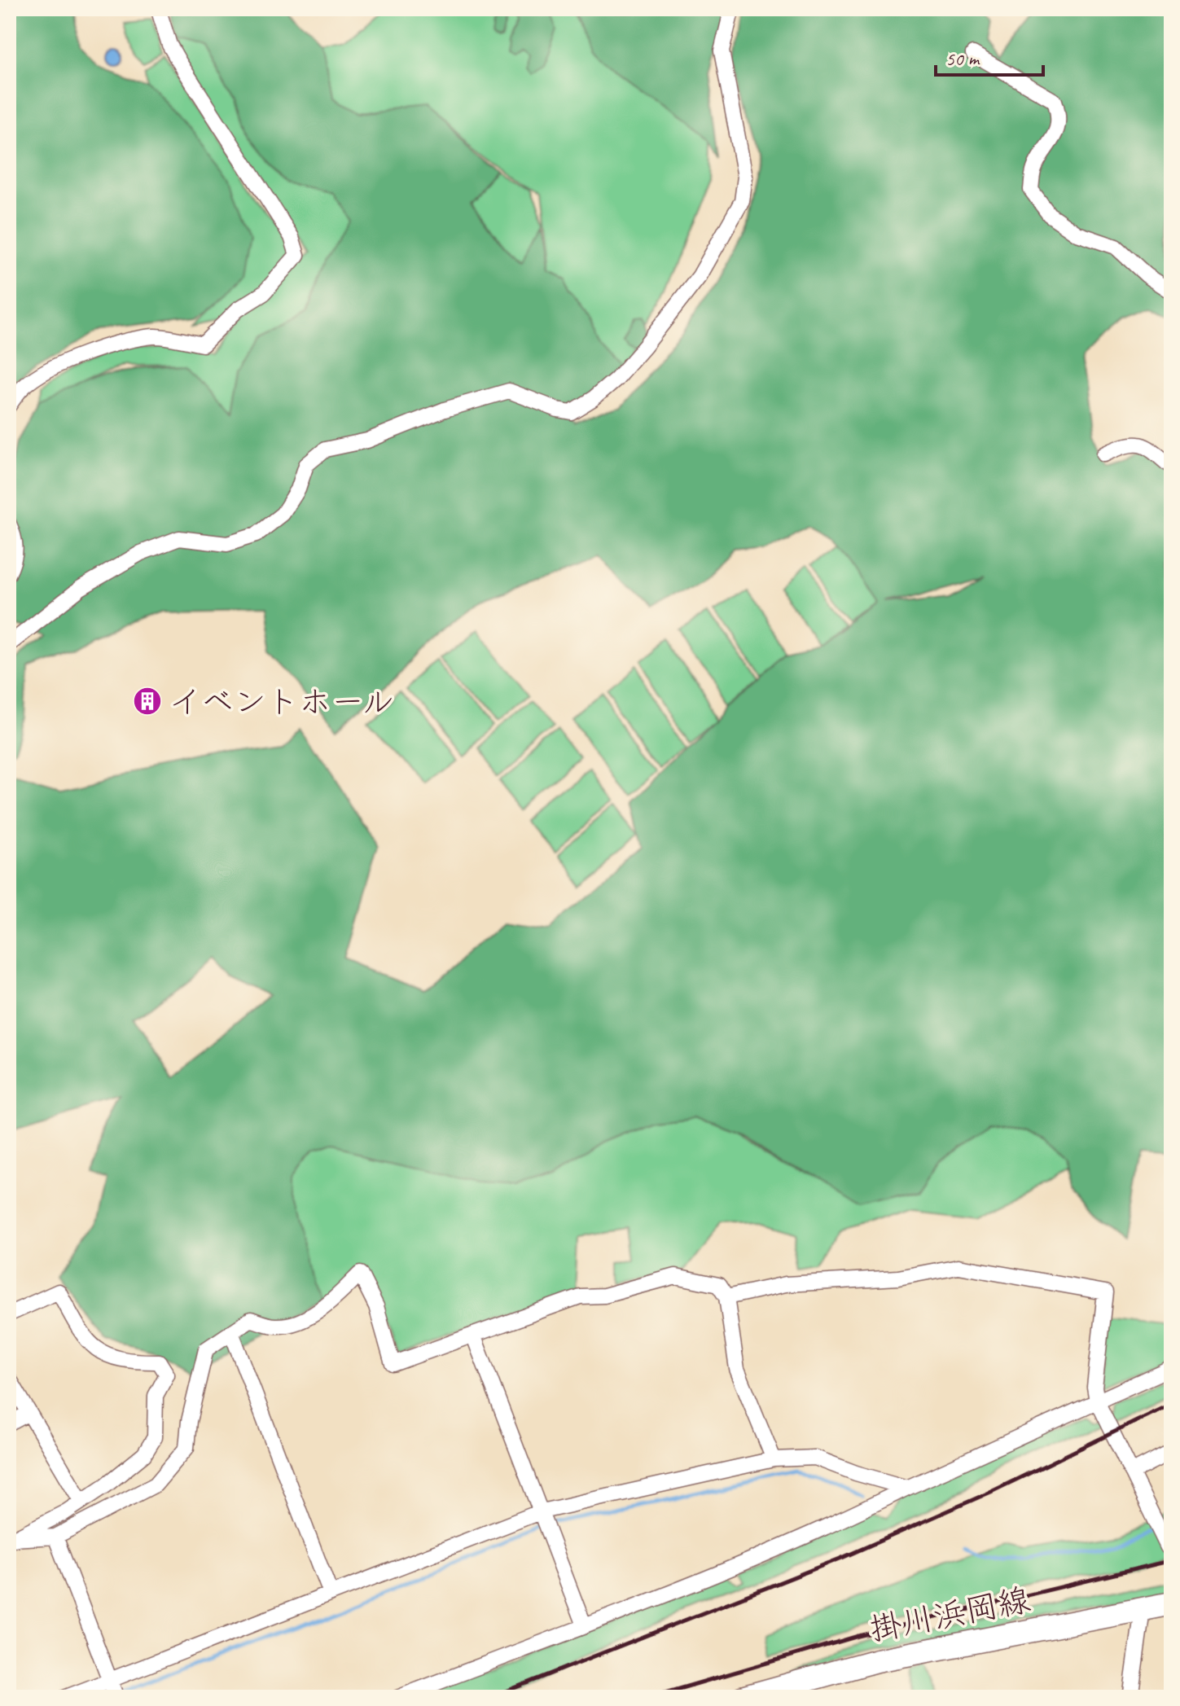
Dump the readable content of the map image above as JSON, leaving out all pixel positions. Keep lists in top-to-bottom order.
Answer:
{
  "streets": {
    "main road": ["掛川浜岡線"]
  },
  "places": {
    "building": ["イベントホール"]
  },
  "scale_bar": "50 m"
}
